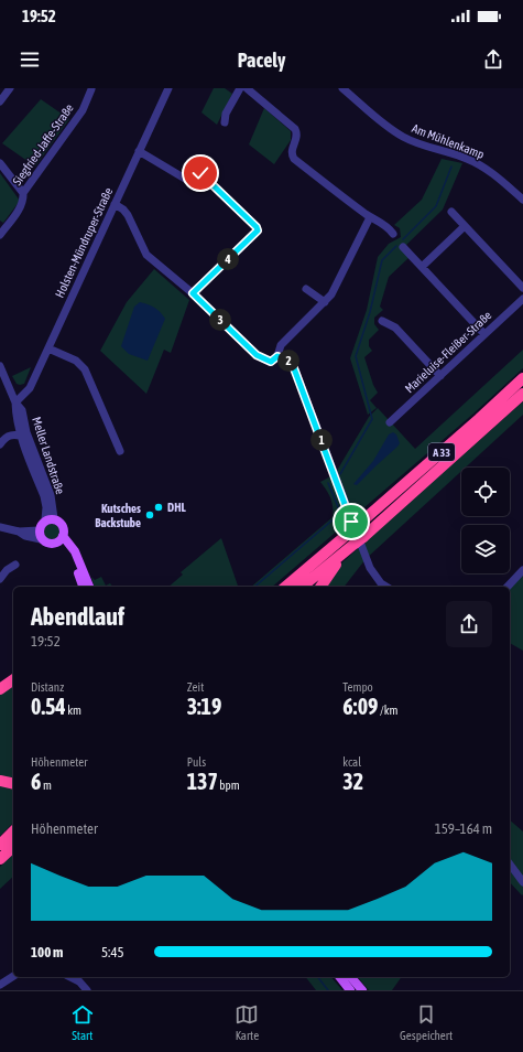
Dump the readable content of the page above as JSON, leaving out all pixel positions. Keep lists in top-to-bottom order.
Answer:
{
  "streets": {
    "highway": ["A 33"],
    "street": [
      "Am Mühlenkamp",
      "Siegfried-Jaffe-Straße",
      "Holsten-Mündruper-Straße",
      "Marieluise-Fleißer-Straße",
      "Meller Landstraße"
    ]
  },
  "crossings": [
    ["Holsten-Mündruper-Straße", "Meller Landstraße"]
  ],
  "places": ["DHL", "Kutsches Backstube"],
  "page": {
    "status": "19:52",
    "header": "Pacely",
    "pins": [
      "4",
      "3",
      "2",
      "1"
    ],
    "heading": ["Abendlauf", "19:52"],
    "stats": [
      ["Distanz", "0.54 km"],
      ["Zeit", "3:19"],
      ["Tempo", "6:09 /km"],
      ["Höhenmeter", "6 m"],
      ["Puls", "137 bpm"],
      ["kcal", "32"]
    ],
    "chart": ["Höhenmeter", "159–164 m"],
    "list": [
      {
        "name": "100 m",
        "note": "5:45"
      }
    ],
    "tabs": ["Start", "Karte", "Gespeichert"]
  }
}
